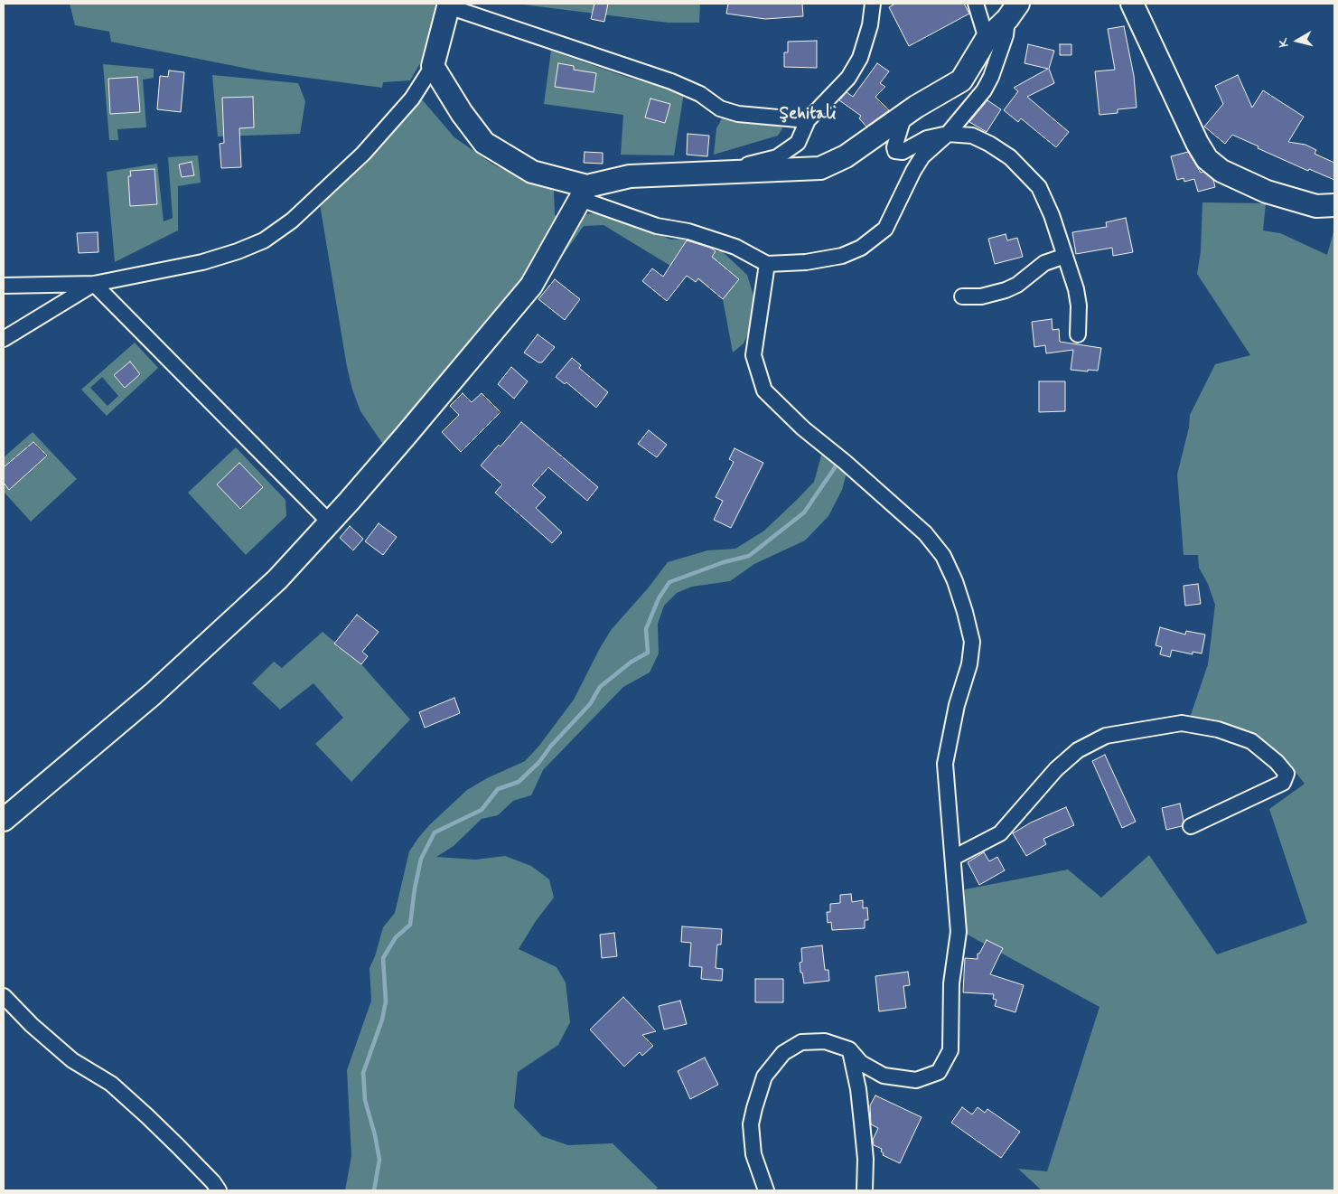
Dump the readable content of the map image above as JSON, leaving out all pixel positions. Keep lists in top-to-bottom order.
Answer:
{
  "districts": ["Şehitali"],
  "north": "left"
}
